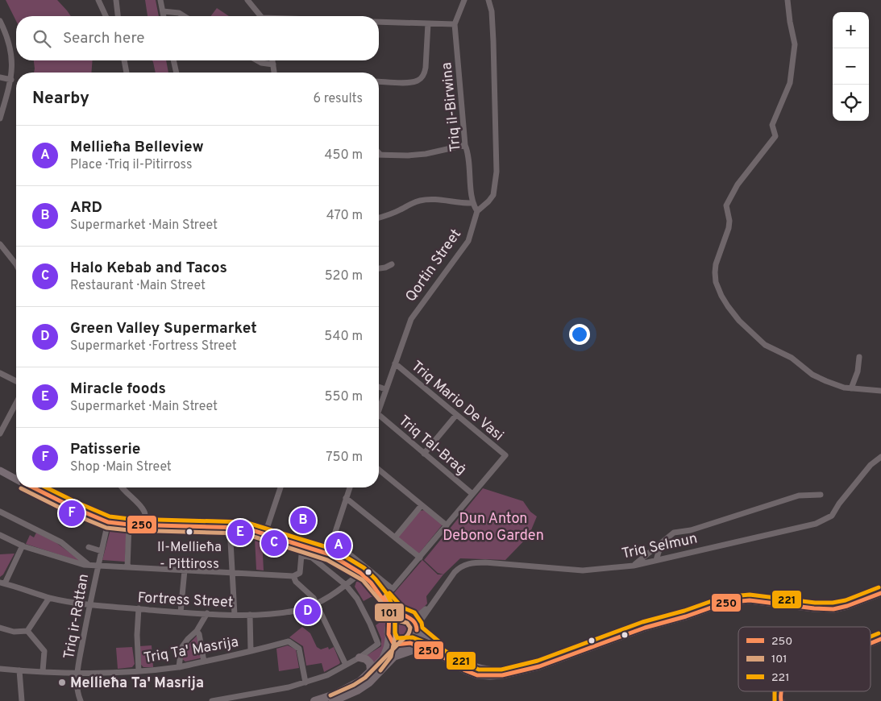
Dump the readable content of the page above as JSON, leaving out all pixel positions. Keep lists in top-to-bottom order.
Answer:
{
  "streets": {
    "street": [
      "Triq il-Birwina",
      "Qortin Street",
      "Triq Mario De Vasi",
      "Triq Tal-Braġ",
      "Triq Selmun",
      "Fortress Street",
      "Triq ir-Rattan",
      "Triq Ta' Masrija"
    ]
  },
  "crossings": [
    ["Triq il-Birwina", "Qortin Street"],
    ["Qortin Street", "Triq Mario De Vasi"],
    ["Triq Mario De Vasi", "Triq Tal-Braġ"],
    ["Fortress Street", "Triq ir-Rattan"],
    ["Triq ir-Rattan", "Triq Ta' Masrija"]
  ],
  "parks": ["Dun Anton Debono Garden"],
  "places": ["Il-Mellieħa - Pittiross", "Mellieħa Ta' Masrija"],
  "lines": ["transit line 250", "transit line 221", "transit line 101"],
  "legend": ["250", "101", "221"],
  "page": {
    "map_buttons": ["+", "−"],
    "search": "Search here",
    "heading": ["Nearby", "6 results"],
    "list": [
      {
        "mark": "A",
        "name": "Mellieħa Belleview",
        "note": "Place · Triq il-Pitirross",
        "value": "450 m"
      },
      {
        "mark": "B",
        "name": "ARD",
        "note": "Supermarket · Main Street",
        "value": "470 m"
      },
      {
        "mark": "C",
        "name": "Halo Kebab and Tacos",
        "note": "Restaurant · Main Street",
        "value": "520 m"
      },
      {
        "mark": "D",
        "name": "Green Valley Supermarket",
        "note": "Supermarket · Fortress Street",
        "value": "540 m"
      },
      {
        "mark": "E",
        "name": "Miracle foods",
        "note": "Supermarket · Main Street",
        "value": "550 m"
      },
      {
        "mark": "F",
        "name": "Patisserie",
        "note": "Shop · Main Street",
        "value": "750 m"
      }
    ],
    "pins": [
      "F",
      "B",
      "E",
      "C",
      "A",
      "D"
    ]
  }
}
